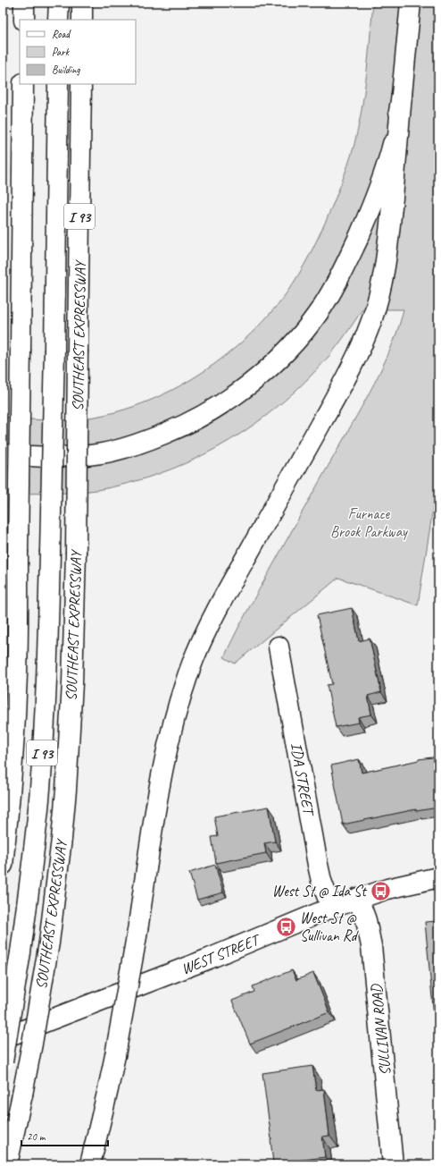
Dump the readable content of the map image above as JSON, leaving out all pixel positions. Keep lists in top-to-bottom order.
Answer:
{
  "streets": {
    "main road": [
      "I 93",
      "SOUTHEAST EXPRESSWAY",
      "IDA STREET",
      "WEST STREET",
      "SULLIVAN ROAD"
    ]
  },
  "crossings": [
    ["IDA STREET", "WEST STREET"],
    ["WEST STREET", "SULLIVAN ROAD"]
  ],
  "parks": ["Furnace Brook Parkway"],
  "places": {
    "bus stop": ["West St @ Ida St", "West St @ Sullivan Rd"]
  },
  "legend": ["Road", "Park", "Building"],
  "scale_bar": "20 m"
}
